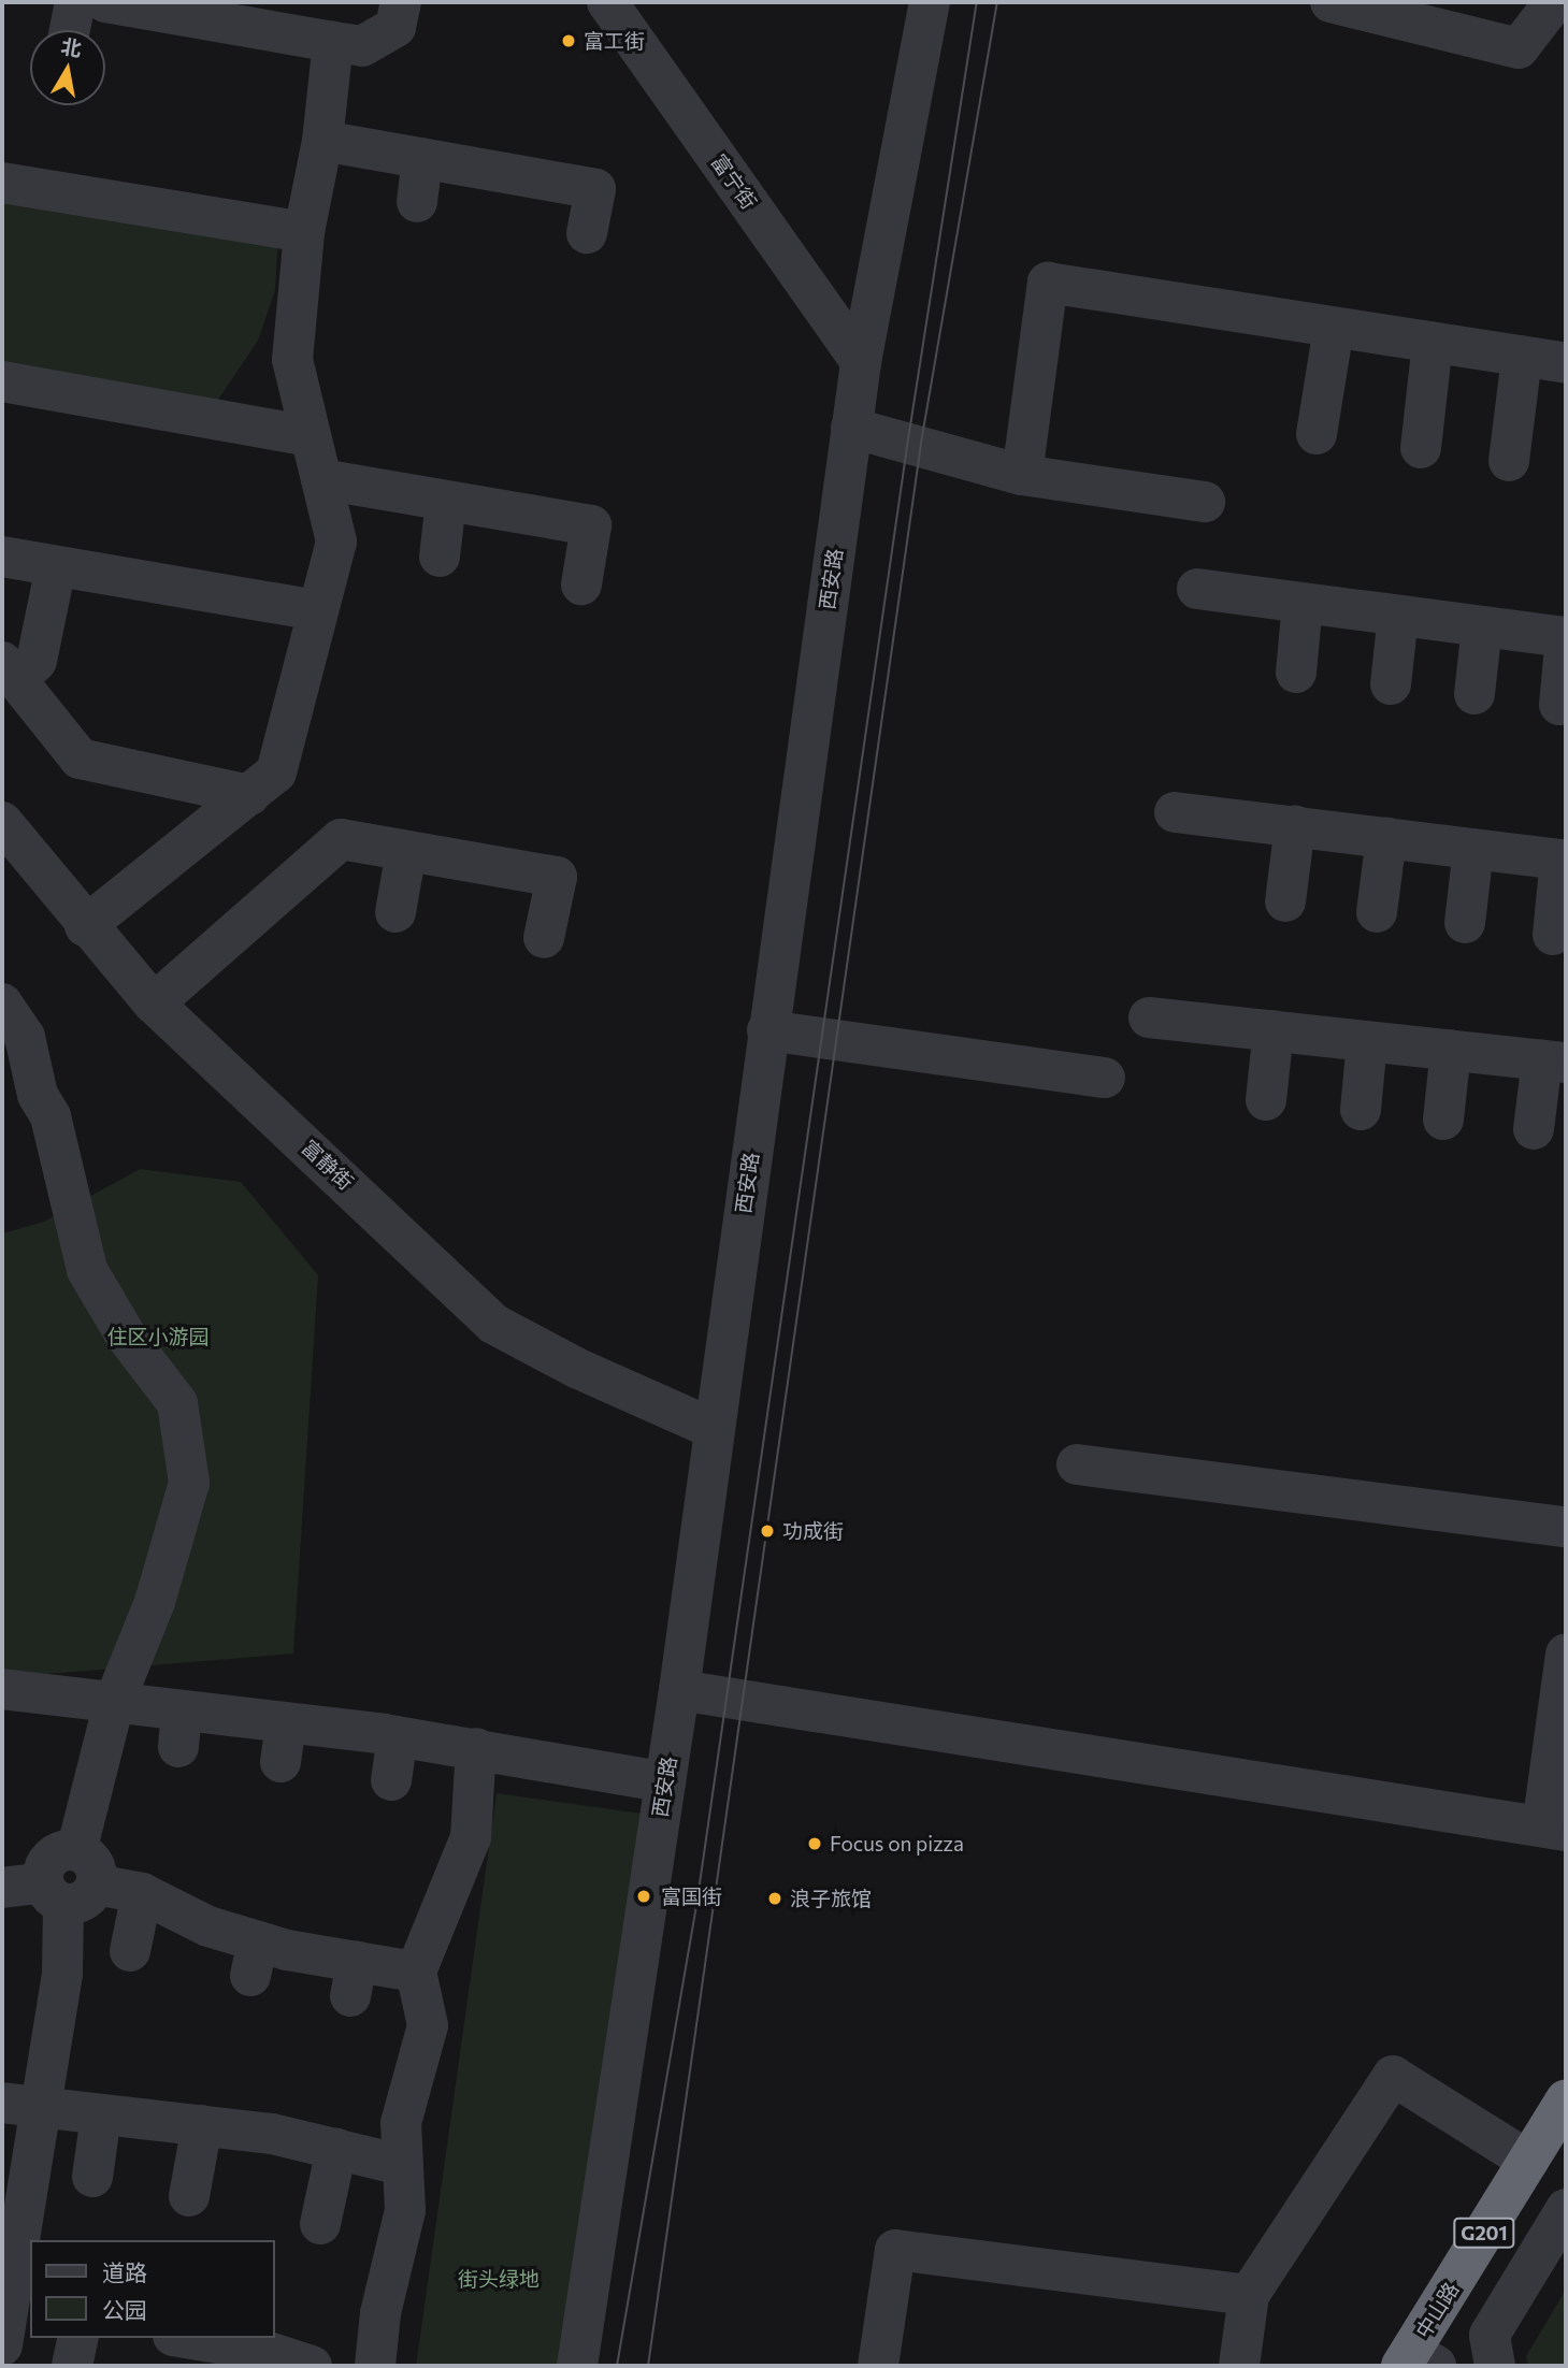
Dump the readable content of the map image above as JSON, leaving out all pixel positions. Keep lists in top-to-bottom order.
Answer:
{
  "streets": {
    "highway": ["G201", "中山路"],
    "street": ["富宁街", "西安路", "富静街"]
  },
  "crossings": [
    ["富宁街", "西安路"],
    ["西安路", "富静街"]
  ],
  "parks": ["住区小游园", "街头绿地"],
  "places": [
    "富工街",
    "功成街",
    "Focus on pizza",
    "富国街",
    "浪子旅馆"
  ],
  "legend": ["道路", "公园"],
  "north": "top"
}
